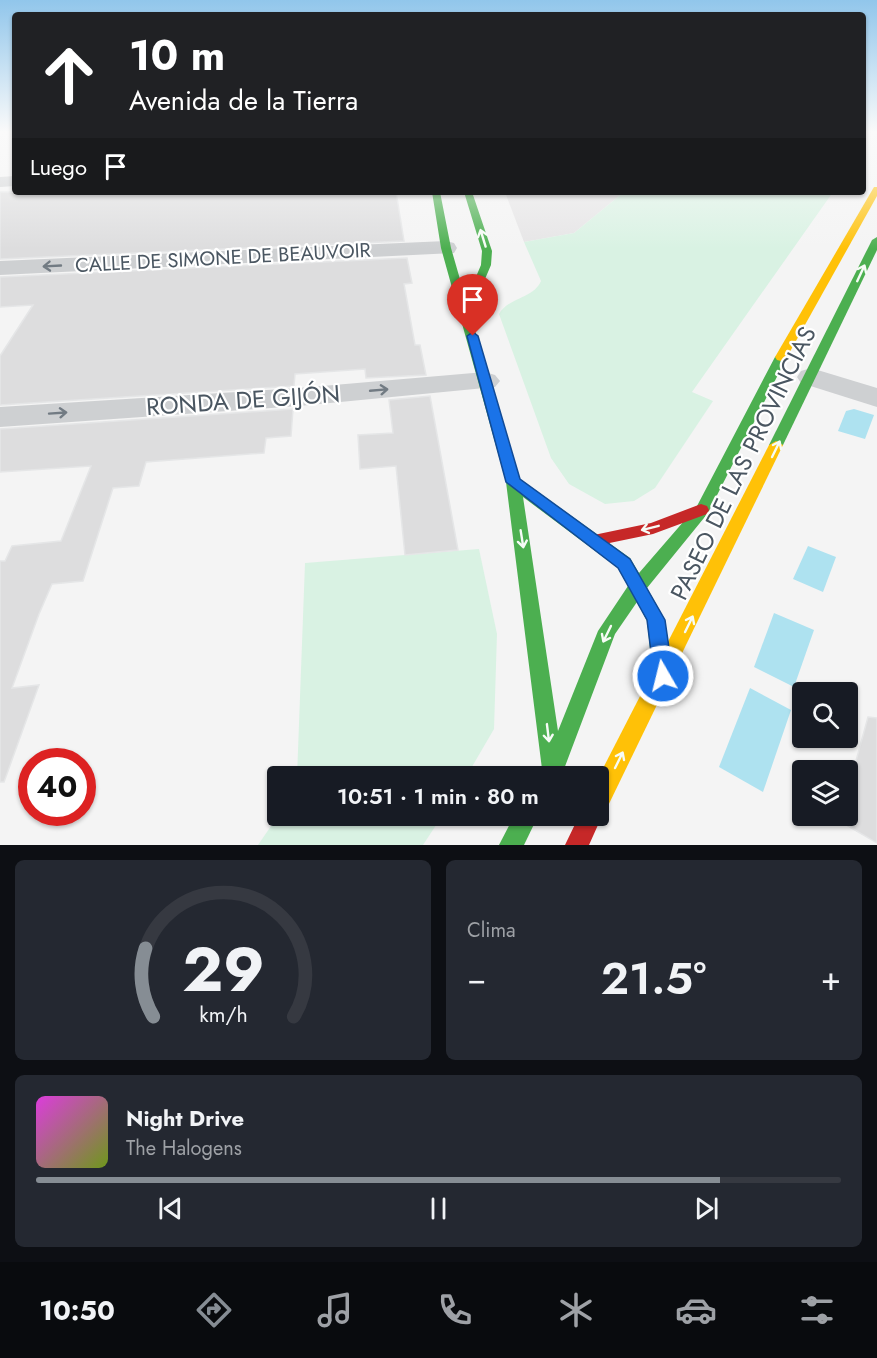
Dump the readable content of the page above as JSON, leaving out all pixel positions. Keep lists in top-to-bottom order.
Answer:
{
  "streets": {
    "street": ["CALLE DE SIMONE DE BEAUVOIR", "RONDA DE GIJÓN", "PASEO DE LAS PROVINCIAS"]
  },
  "one_way": ["CALLE DE SIMONE DE BEAUVOIR", "RONDA DE GIJÓN"],
  "page": {
    "turn": ["10 m", "Avenida de la Tierra"],
    "then": "Luego",
    "limit": "40",
    "trip": "10:51 · 1 min · 80 m",
    "tile": "Clima",
    "heat": ["−", "21.5°", "+"],
    "song": ["Night Drive", "The Halogens"],
    "tabs": "10:50",
    "gauge": ["29", "km/h"]
  }
}
